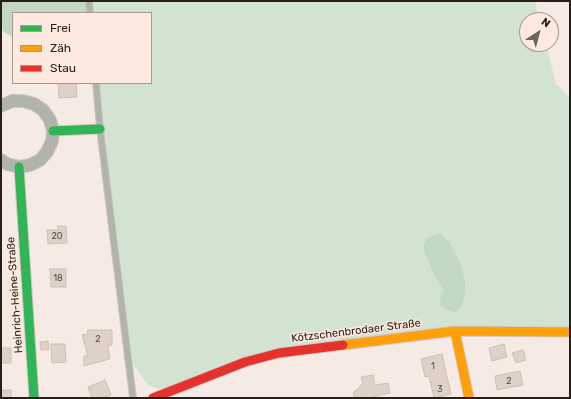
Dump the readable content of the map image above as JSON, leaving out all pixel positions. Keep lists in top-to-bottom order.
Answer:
{
  "streets": {
    "street": ["Heinrich-Heine-Straße", "Kötzschenbrodaer Straße"]
  },
  "house_numbers": [
    "20",
    "18",
    "2",
    "1",
    "2",
    "3"
  ],
  "legend": ["Frei", "Zäh", "Stau"],
  "north": "top right"
}
